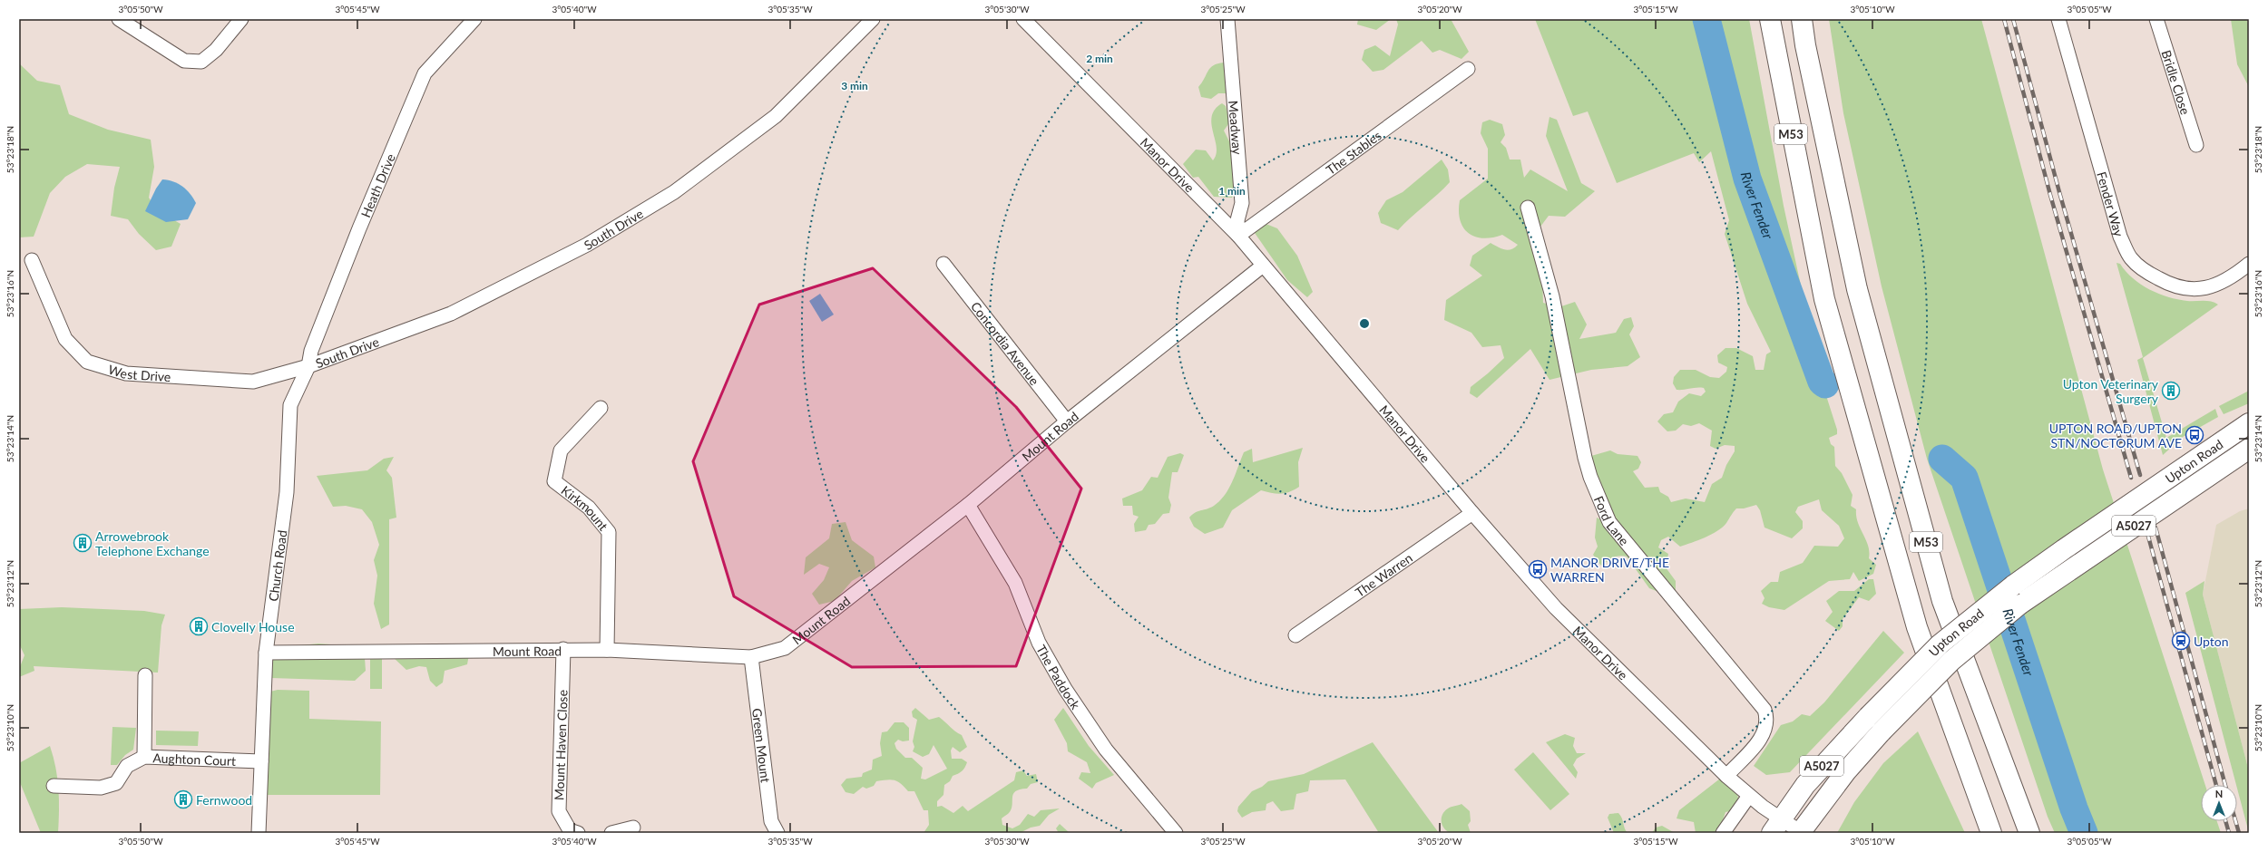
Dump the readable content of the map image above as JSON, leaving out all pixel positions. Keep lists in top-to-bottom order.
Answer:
{
  "streets": {
    "main road": ["M53", "Upton Road", "A5027"],
    "street": [
      "Bridle Close",
      "Meadway",
      "The Stables",
      "Manor Drive",
      "Heath Drive",
      "Fender Way",
      "South Drive",
      "Concordia Avenue",
      "West Drive",
      "Mount Road",
      "Kirkmount",
      "Ford Lane",
      "Church Road",
      "The Warren",
      "The Paddock",
      "Mount Haven Close",
      "Green Mount",
      "Aughton Court"
    ]
  },
  "crossings": [
    ["Meadway", "The Stables"],
    ["Meadway", "Manor Drive"],
    ["The Stables", "Manor Drive"],
    ["Manor Drive", "Mount Road"],
    ["Manor Drive", "Upton Road"],
    ["Manor Drive", "Ford Lane"],
    ["Manor Drive", "The Warren"],
    ["Heath Drive", "South Drive"],
    ["Heath Drive", "West Drive"],
    ["Heath Drive", "Church Road"],
    ["South Drive", "West Drive"],
    ["South Drive", "Church Road"],
    ["Concordia Avenue", "Mount Road"],
    ["West Drive", "Church Road"],
    ["Mount Road", "Kirkmount"],
    ["Mount Road", "Church Road"],
    ["Mount Road", "The Paddock"],
    ["Mount Road", "Mount Haven Close"],
    ["Mount Road", "Green Mount"],
    ["Church Road", "Aughton Court"]
  ],
  "water": ["River Fender"],
  "places": {
    "building": [
      "Upton Veterinary Surgery",
      "Arrowebrook Telephone Exchange",
      "Clovelly House",
      "Fernwood"
    ],
    "bus stop": ["UPTON ROAD/UPTON STN/NOCTORUM AVE", "MANOR DRIVE/THE WARREN"],
    "station": ["Upton"]
  },
  "north": "top",
  "coordinates": [
    "3°05'50\"W",
    "3°05'45\"W",
    "3°05'40\"W",
    "3°05'35\"W",
    "3°05'30\"W",
    "3°05'25\"W",
    "3°05'20\"W",
    "3°05'15\"W",
    "3°05'10\"W",
    "3°05'05\"W",
    "53°23'18\"N",
    "53°23'16\"N",
    "53°23'14\"N",
    "53°23'12\"N",
    "53°23'10\"N"
  ],
  "rings": ["2 min", "3 min", "1 min"]
}
